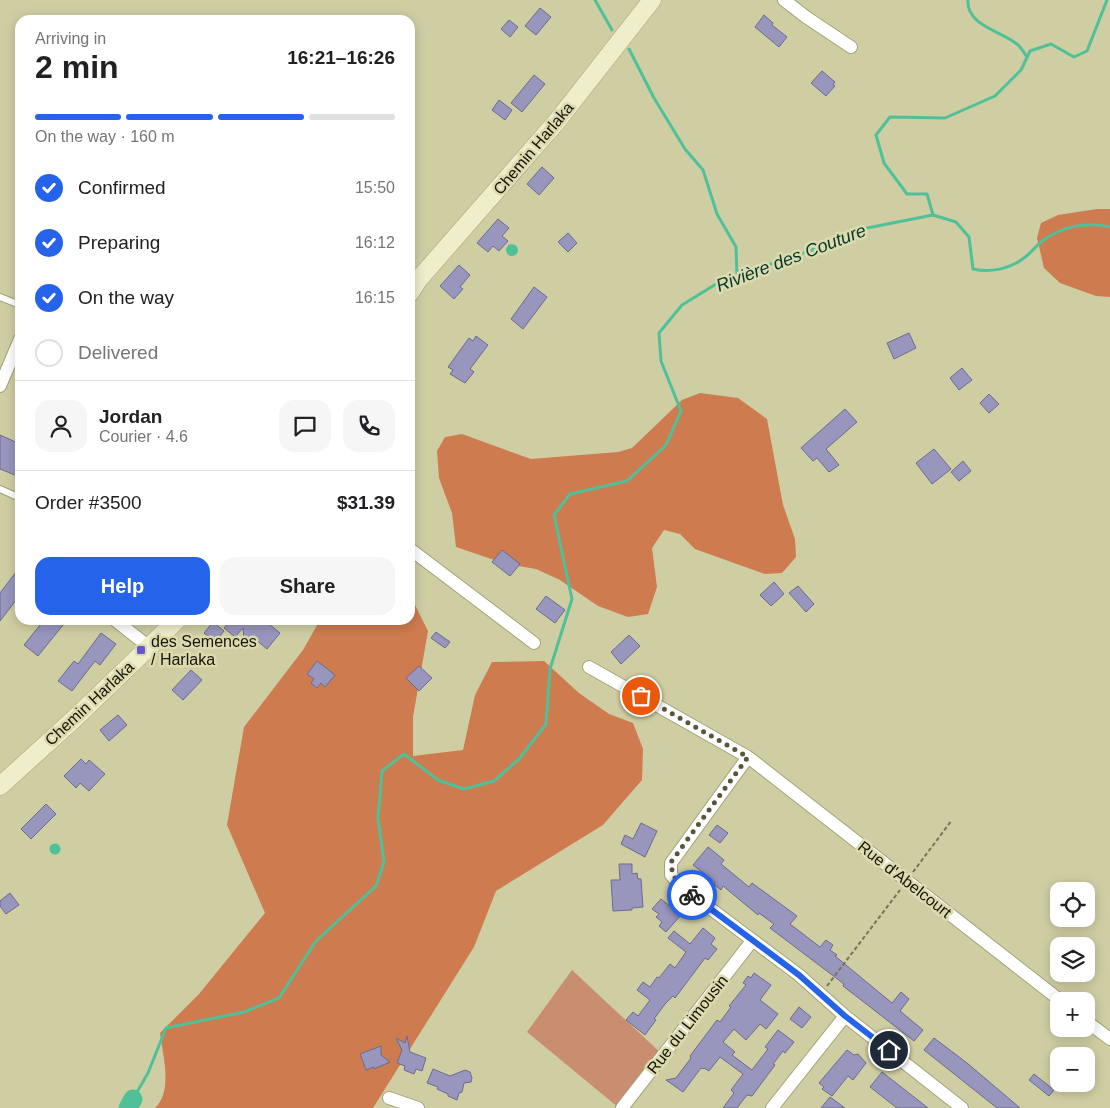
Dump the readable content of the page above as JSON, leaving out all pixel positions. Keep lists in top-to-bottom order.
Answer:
{
  "streets": {
    "street": ["Chemin Harlaka", "Rue d'Abelcourt", "Rue du Limousin"]
  },
  "water": ["Rivière des Couture"],
  "places": {
    "transit": ["des Semences / Harlaka"]
  },
  "page": {
    "heading": ["2 min", "Arriving in", "16:21–16:26"],
    "panel": [
      "Jordan",
      "Courier · 4.6",
      "Order #3500",
      "$31.39"
    ],
    "bar": "On the way · 160 m",
    "list": [
      ["Confirmed", "15:50"],
      ["Preparing", "16:12"],
      ["On the way", "16:15"],
      "Delivered"
    ],
    "buttons": ["Help", "Share"],
    "map_buttons": ["+", "−"]
  }
}
